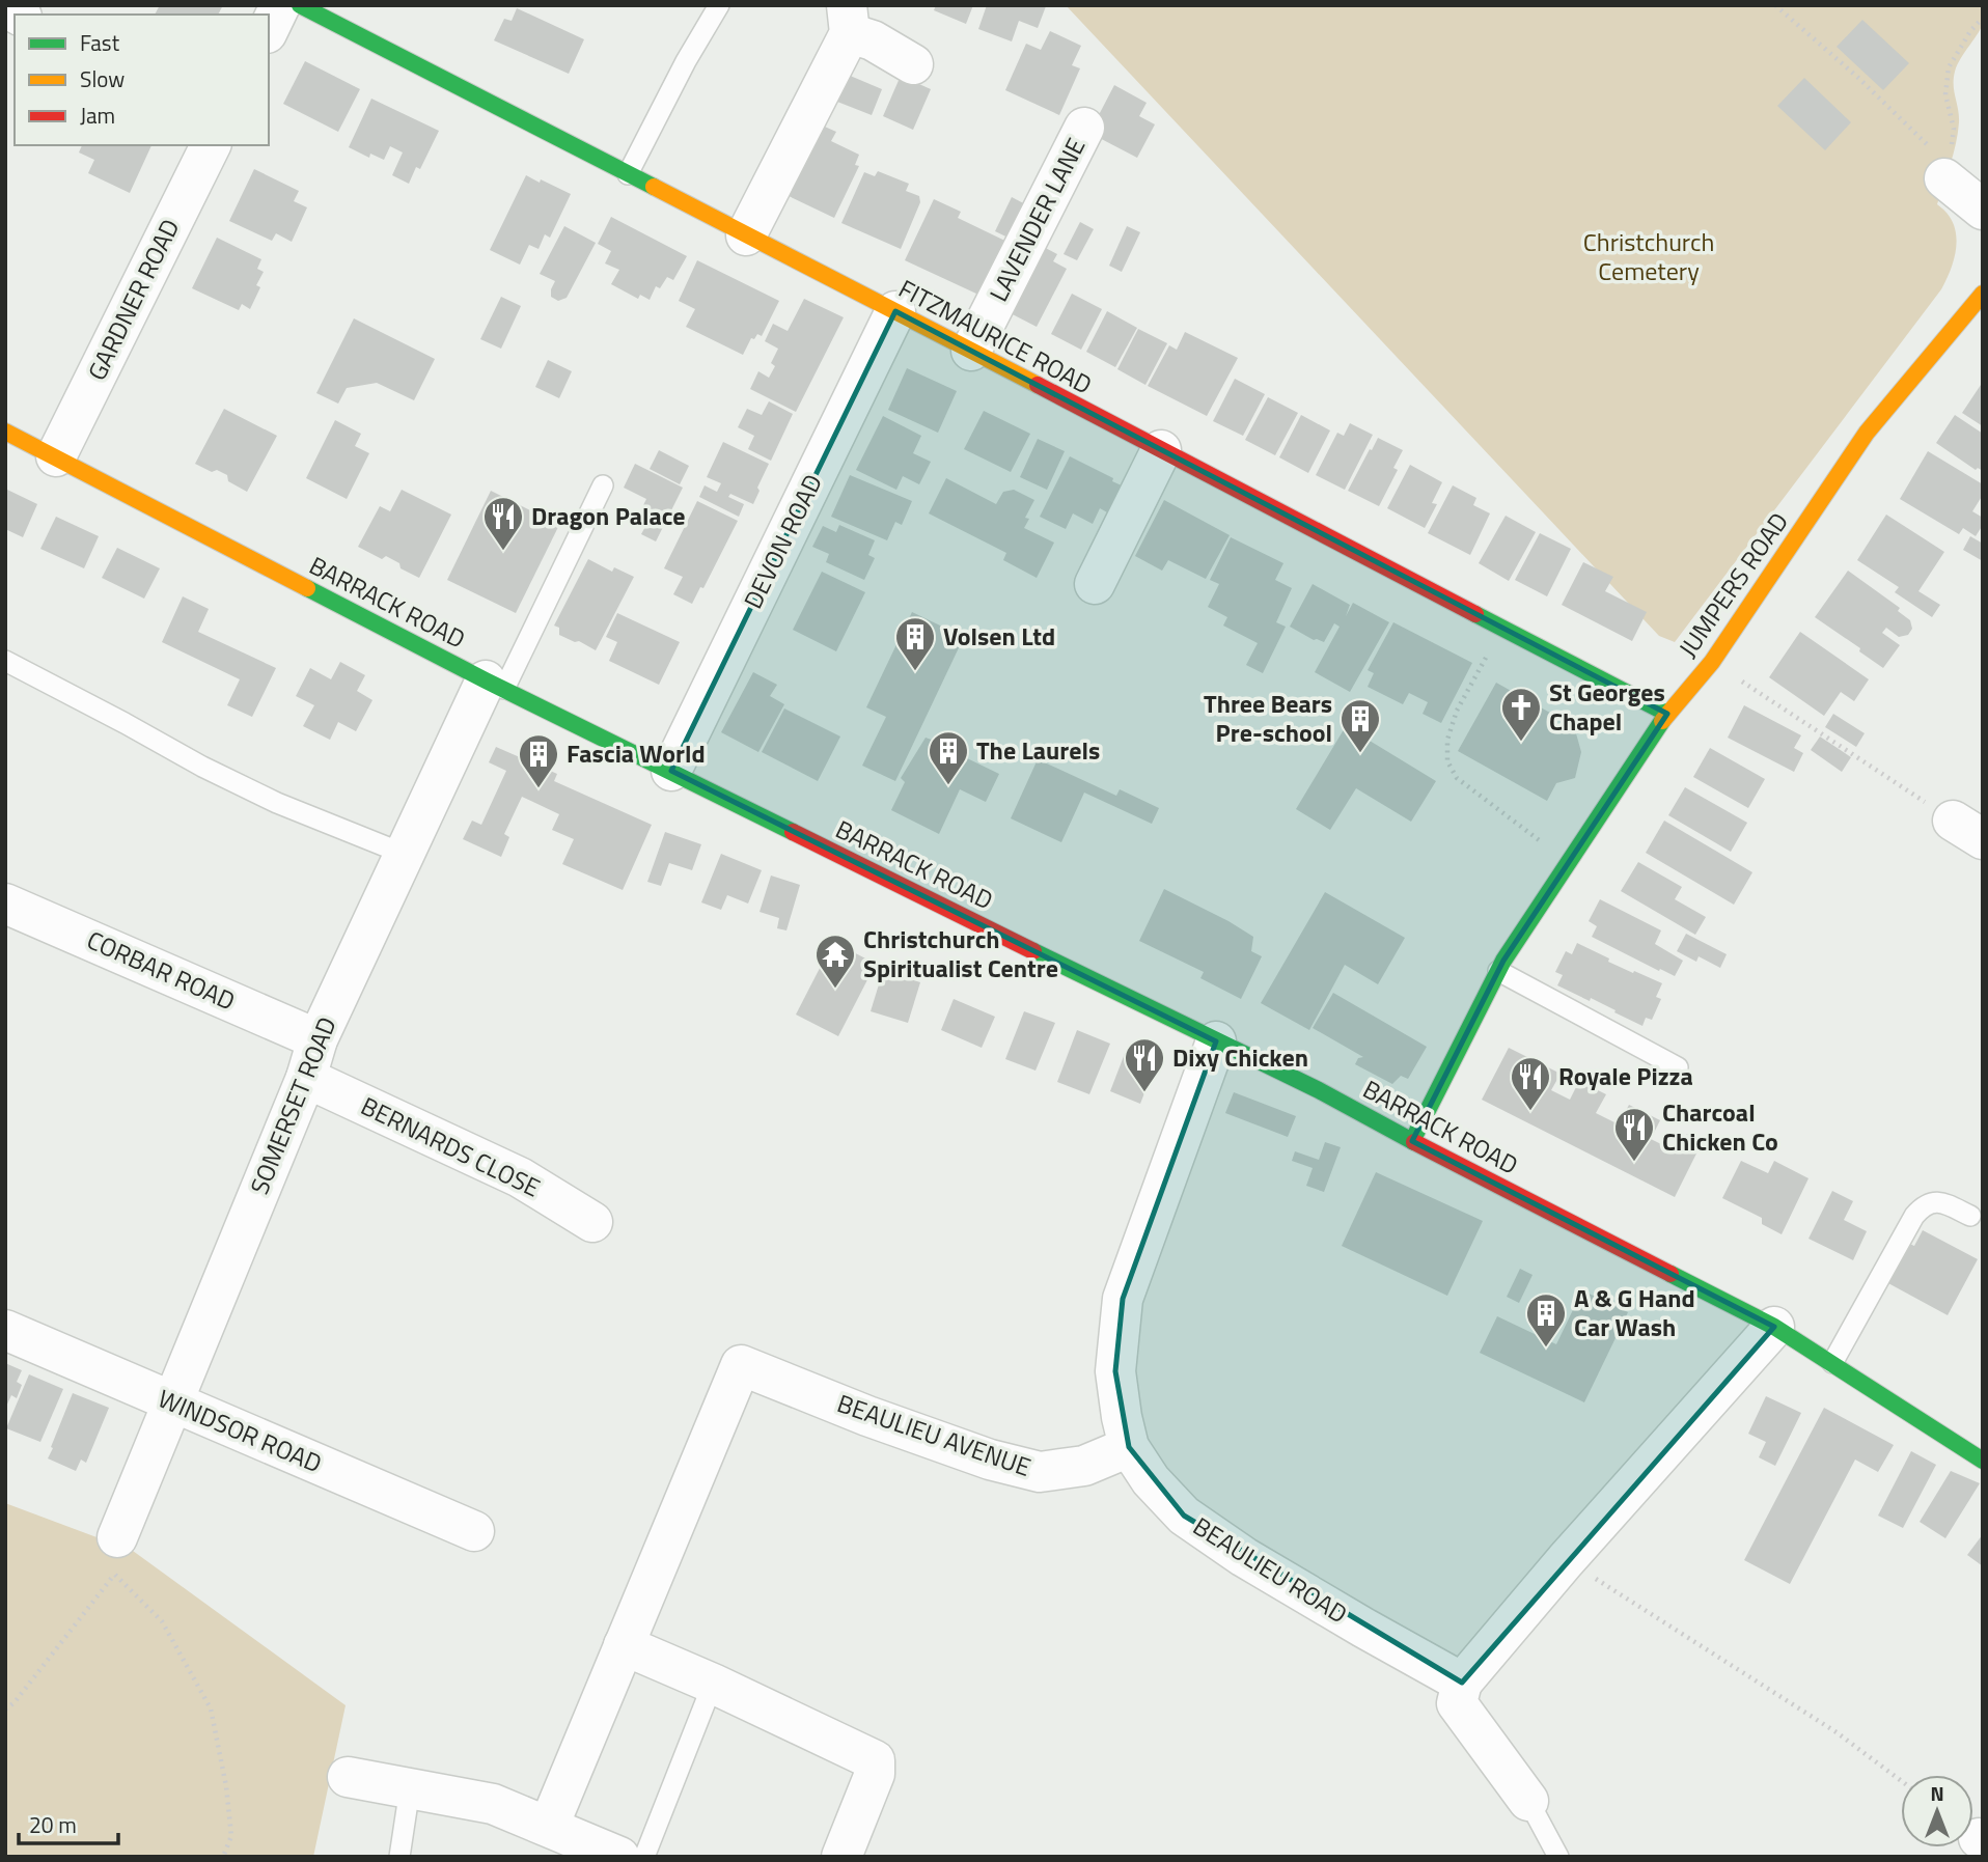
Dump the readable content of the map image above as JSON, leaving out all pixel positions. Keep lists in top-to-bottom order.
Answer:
{
  "streets": {
    "street": [
      "LAVENDER LANE",
      "GARDNER ROAD",
      "FITZMAURICE ROAD",
      "DEVON ROAD",
      "JUMPERS ROAD",
      "BARRACK ROAD",
      "CORBAR ROAD",
      "SOMERSET ROAD",
      "BERNARDS CLOSE",
      "WINDSOR ROAD",
      "BEAULIEU AVENUE",
      "BEAULIEU ROAD"
    ]
  },
  "crossings": [
    ["LAVENDER LANE", "FITZMAURICE ROAD"],
    ["GARDNER ROAD", "BARRACK ROAD"],
    ["FITZMAURICE ROAD", "DEVON ROAD"],
    ["FITZMAURICE ROAD", "JUMPERS ROAD"],
    ["DEVON ROAD", "BARRACK ROAD"],
    ["JUMPERS ROAD", "BARRACK ROAD"],
    ["BARRACK ROAD", "SOMERSET ROAD"],
    ["BARRACK ROAD", "BEAULIEU ROAD"],
    ["CORBAR ROAD", "SOMERSET ROAD"],
    ["SOMERSET ROAD", "BERNARDS CLOSE"],
    ["SOMERSET ROAD", "WINDSOR ROAD"],
    ["BEAULIEU AVENUE", "BEAULIEU ROAD"]
  ],
  "parks": ["Christchurch Cemetery"],
  "places": {
    "restaurant": [
      "Dragon Palace",
      "Dixy Chicken",
      "Royale Pizza",
      "Charcoal Chicken Co"
    ],
    "building": [
      "Volsen Ltd",
      "Three Bears Pre-school",
      "The Laurels",
      "Fascia World",
      "A & G Hand Car Wash"
    ],
    "church": ["St Georges Chapel"],
    "temple": ["Christchurch Spiritualist Centre"]
  },
  "legend": ["Fast", "Slow", "Jam"],
  "scale_bar": "20 m",
  "north": "top"
}
